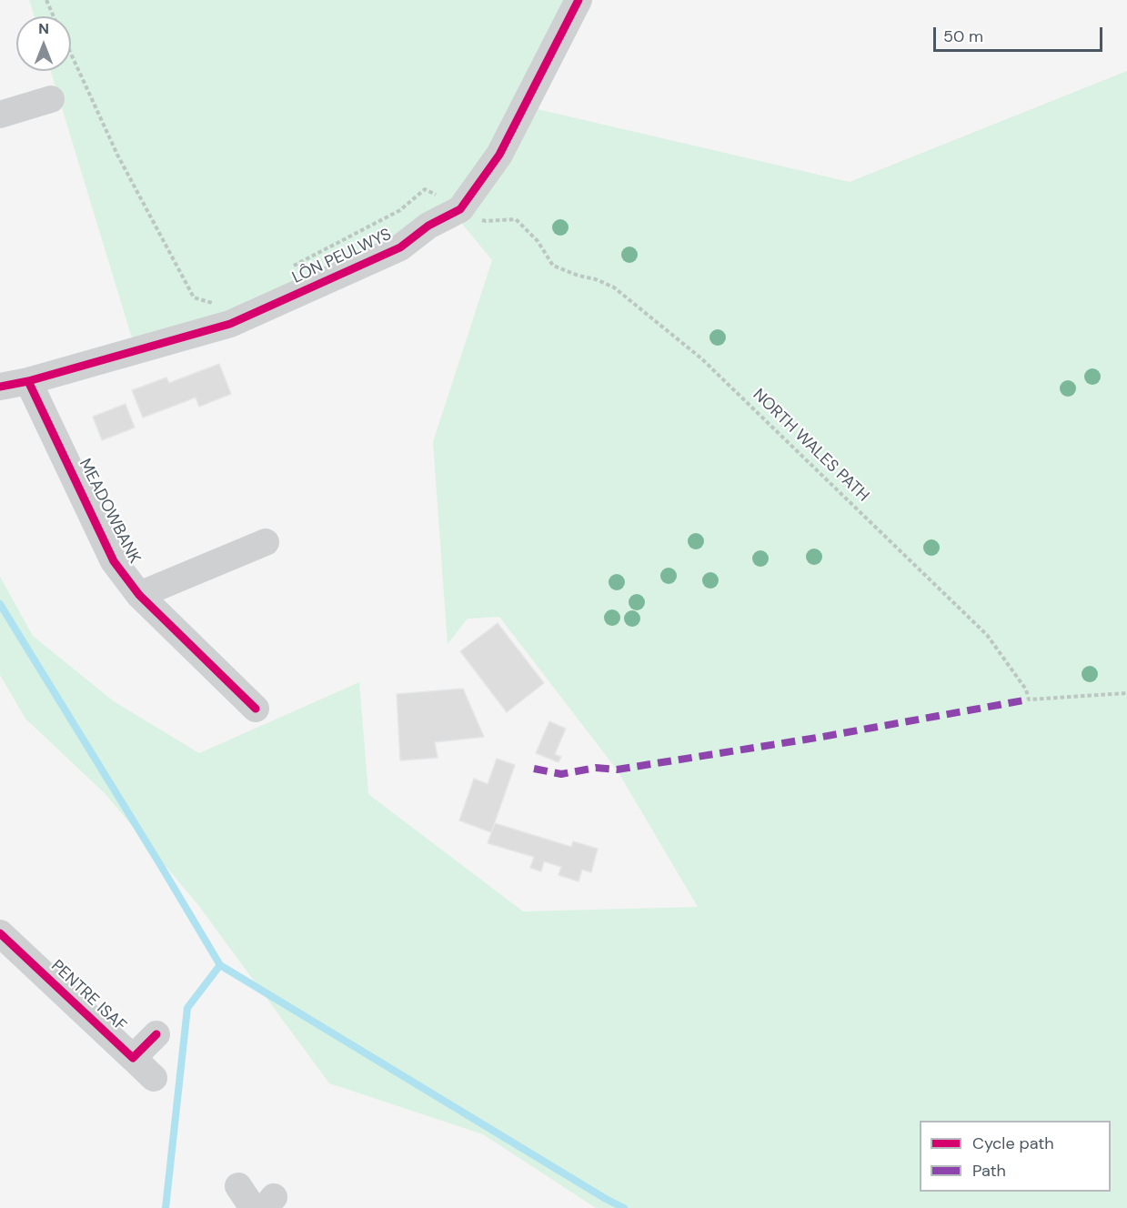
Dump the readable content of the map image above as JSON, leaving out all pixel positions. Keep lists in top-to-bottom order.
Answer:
{
  "streets": {
    "street": ["LÔN PEULWYS", "MEADOWBANK", "PENTRE ISAF"],
    "path": ["NORTH WALES PATH"]
  },
  "crossings": [
    ["LÔN PEULWYS", "NORTH WALES PATH"],
    ["LÔN PEULWYS", "MEADOWBANK"]
  ],
  "legend": ["Cycle path", "Path"],
  "scale_bar": "50 m",
  "north": "top"
}
